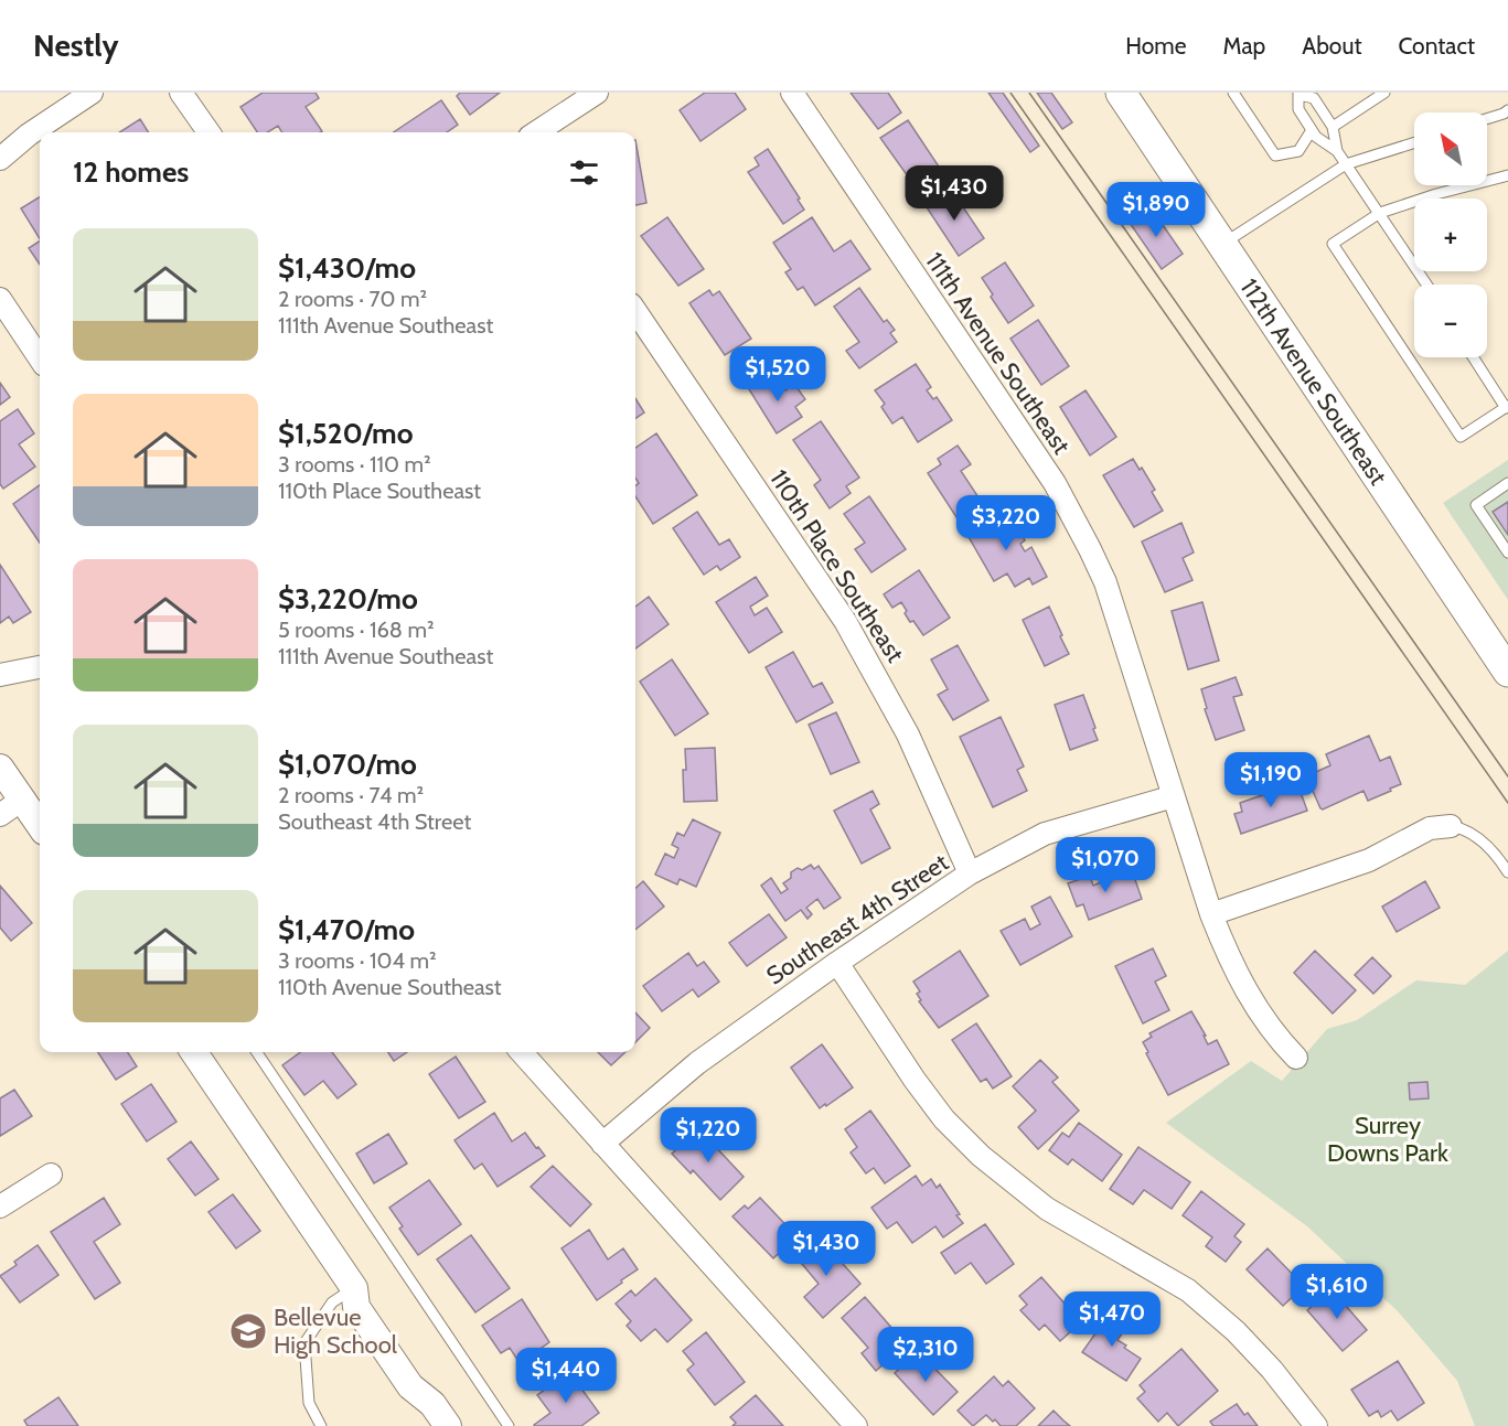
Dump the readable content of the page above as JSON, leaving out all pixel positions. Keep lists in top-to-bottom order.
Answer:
{
  "streets": {
    "main road": ["112th Avenue Southeast"],
    "street": ["111th Avenue Southeast", "110th Place Southeast", "Southeast 4th Street"]
  },
  "crossings": [
    ["111th Avenue Southeast", "Southeast 4th Street"],
    ["110th Place Southeast", "Southeast 4th Street"]
  ],
  "parks": ["Surrey Downs Park"],
  "places": {
    "school or university": ["Bellevue High School"]
  },
  "north": "top left",
  "page": {
    "header": "Nestly",
    "nav": [
      "Home",
      "Map",
      "About",
      "Contact"
    ],
    "map_buttons": ["+", "−"],
    "heading": "12 homes",
    "price": [
      "$1,430",
      "$1,890",
      "$1,520",
      "$3,220",
      "$1,190",
      "$1,070",
      "$1,220",
      "$1,430",
      "$1,610",
      "$1,470",
      "$2,310",
      "$1,440"
    ],
    "list": [
      {
        "name": "$1,430/mo",
        "note": "2 rooms · 70 m² · 111th Avenue Southeast"
      },
      {
        "name": "$1,520/mo",
        "note": "3 rooms · 110 m² · 110th Place Southeast"
      },
      {
        "name": "$3,220/mo",
        "note": "5 rooms · 168 m² · 111th Avenue Southeast"
      },
      {
        "name": "$1,070/mo",
        "note": "2 rooms · 74 m² · Southeast 4th Street"
      },
      {
        "name": "$1,470/mo",
        "note": "3 rooms · 104 m² · 110th Avenue Southeast"
      }
    ]
  }
}
